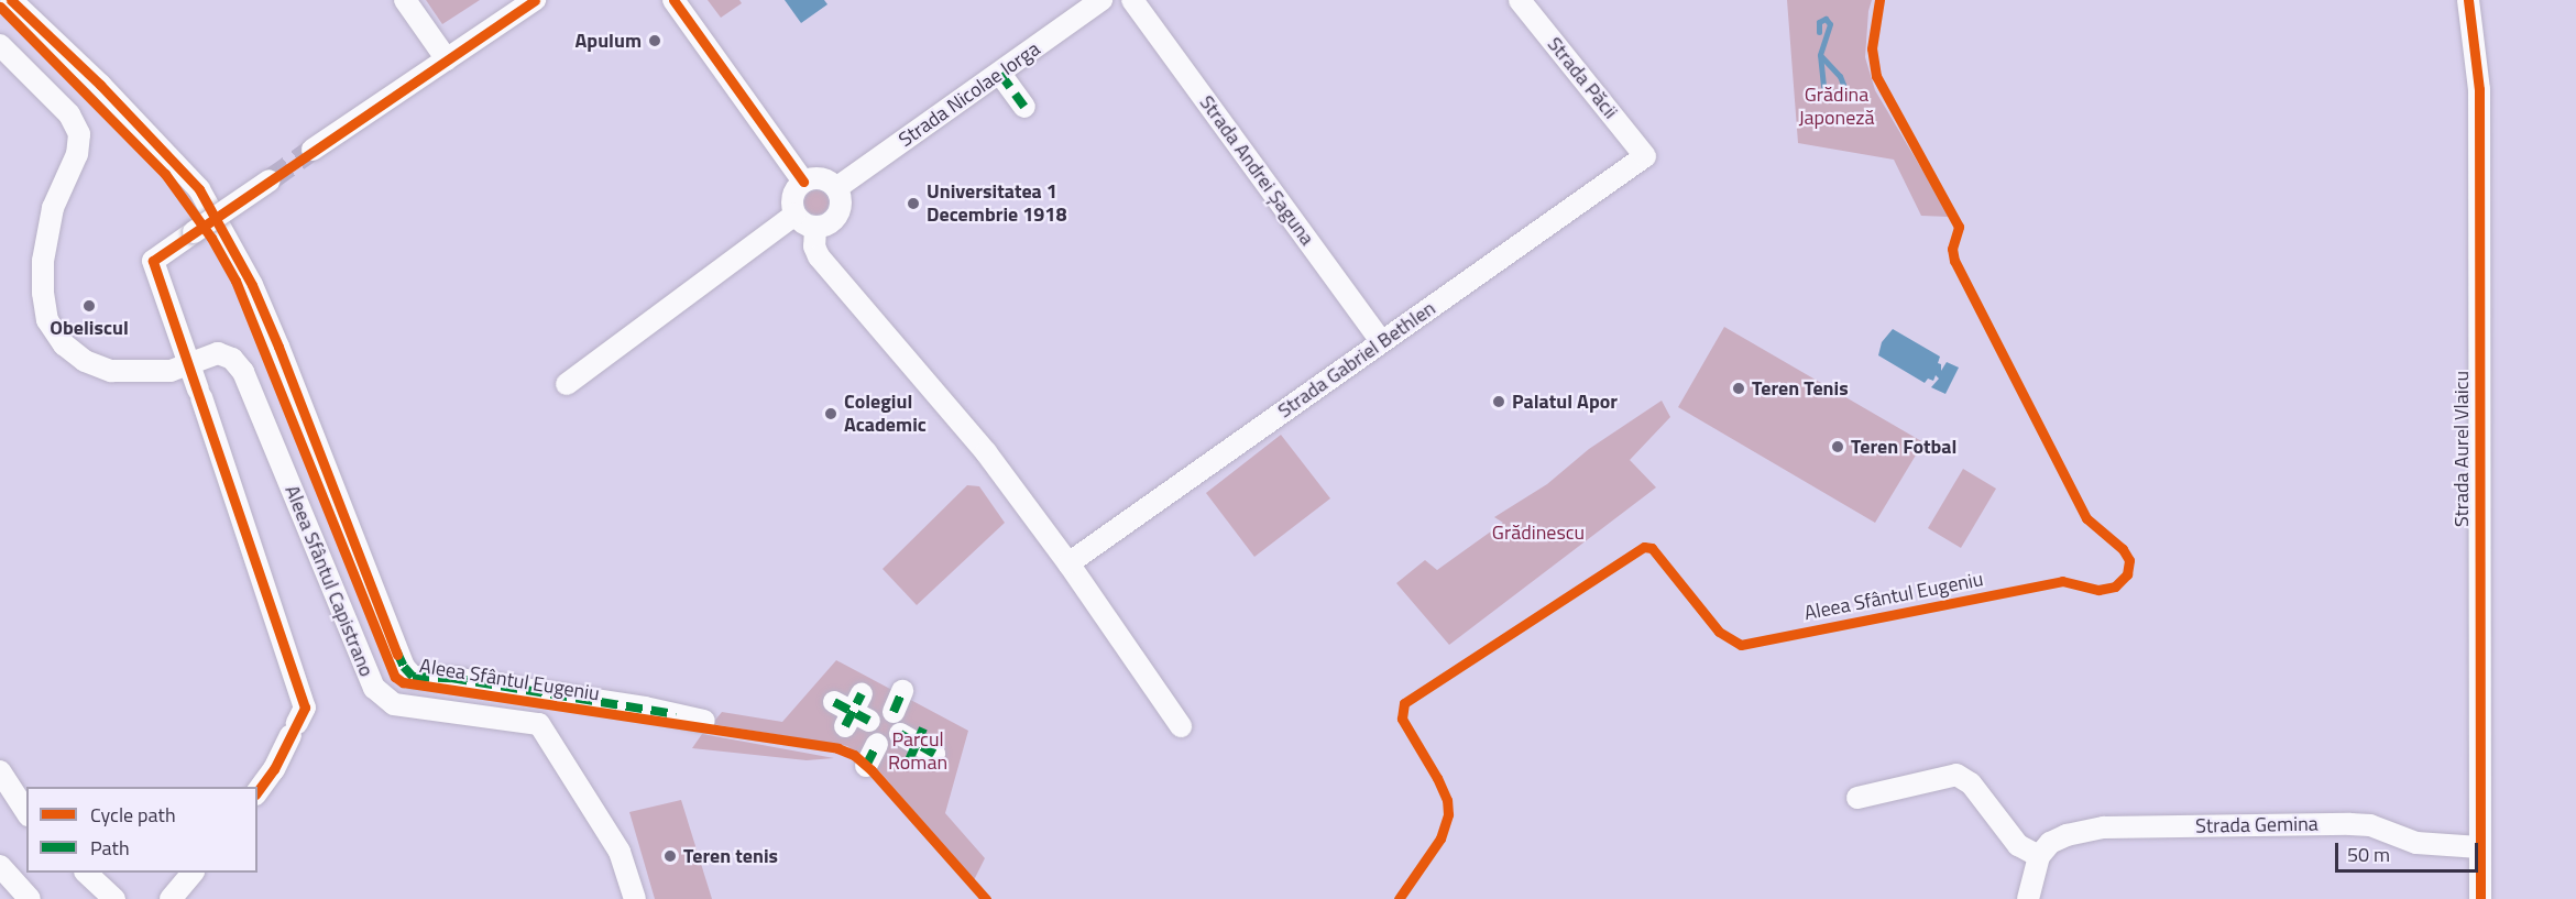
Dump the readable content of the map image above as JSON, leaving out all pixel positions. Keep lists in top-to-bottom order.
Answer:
{
  "streets": {
    "street": [
      "Strada Păcii",
      "Strada Nicolae Iorga",
      "Strada Andrei Șaguna",
      "Strada Gabriel Bethlen",
      "Strada Aurel Vlaicu",
      "Aleea Sfântul Capistrano",
      "Strada Gemina"
    ],
    "cycle path": ["Aleea Sfântul Eugeniu"]
  },
  "crossings": [
    ["Strada Păcii", "Strada Gabriel Bethlen"],
    ["Strada Andrei Șaguna", "Strada Gabriel Bethlen"],
    ["Strada Aurel Vlaicu", "Strada Gemina"]
  ],
  "parks": ["Grădina Japoneză", "Grădinescu", "Parcul Roman"],
  "places": [
    "Apulum",
    "Universitatea 1 Decembrie 1918",
    "Obeliscul",
    "Teren Tenis",
    "Palatul Apor",
    "Colegiul Academic",
    "Teren Fotbal",
    "Teren tenis"
  ],
  "legend": ["Cycle path", "Path"],
  "scale_bar": "50 m"
}
